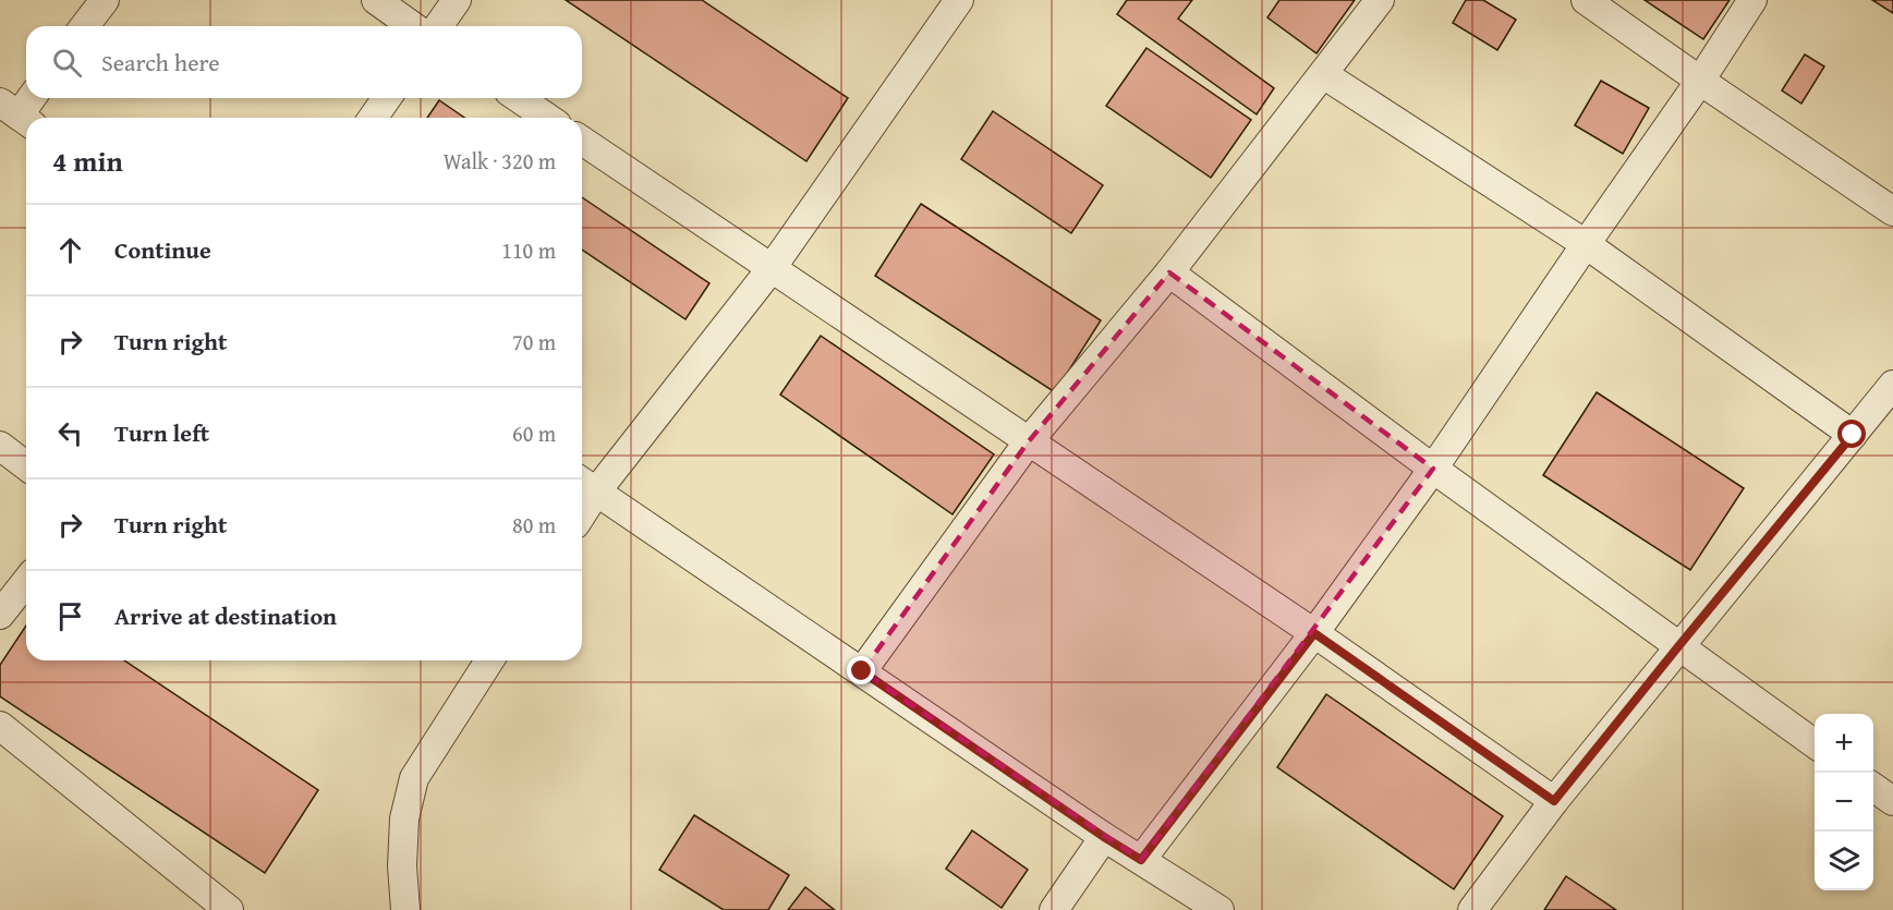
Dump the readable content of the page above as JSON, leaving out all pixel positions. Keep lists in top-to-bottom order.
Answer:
{
  "page": {
    "search": "Search here",
    "heading": ["4 min", "Walk · 320 m"],
    "list": [
      ["Continue", "110 m"],
      ["Turn right", "70 m"],
      ["Turn left", "60 m"],
      ["Turn right", "80 m"],
      "Arrive at destination"
    ],
    "map_buttons": ["+", "−"]
  }
}
